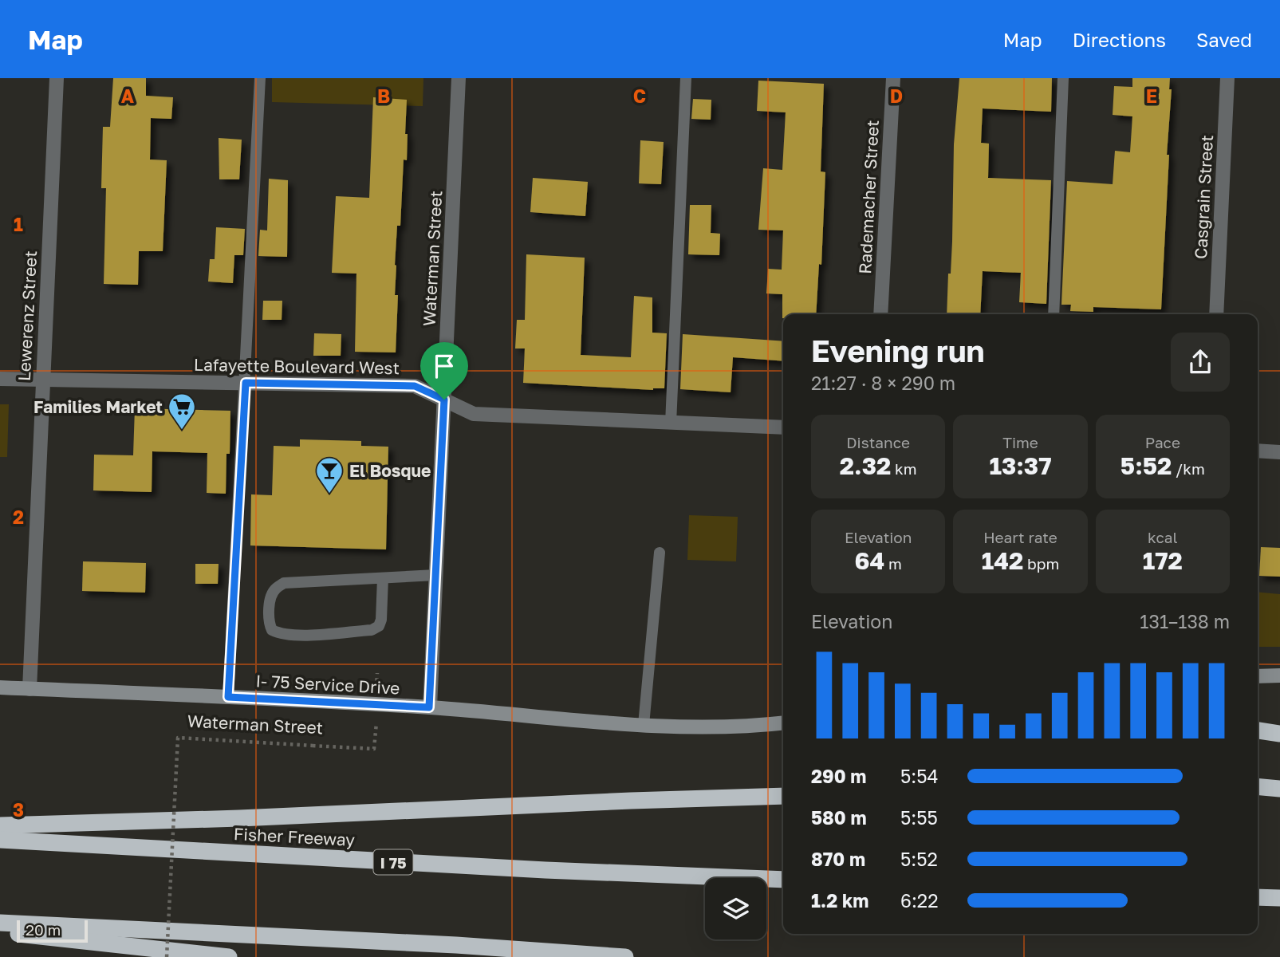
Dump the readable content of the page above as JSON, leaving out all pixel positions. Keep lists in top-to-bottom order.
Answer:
{
  "streets": {
    "highway": ["Fisher Freeway", "I 75"],
    "main road": ["I- 75 Service Drive"],
    "street": [
      "Rademacher Street",
      "Casgrain Street",
      "Waterman Street",
      "Lewerenz Street",
      "Lafayette Boulevard West"
    ]
  },
  "crossings": [
    ["Waterman Street", "Lafayette Boulevard West"],
    ["Waterman Street", "I- 75 Service Drive"],
    ["Lewerenz Street", "Lafayette Boulevard West"],
    ["Lewerenz Street", "I- 75 Service Drive"]
  ],
  "places": {
    "supermarket": ["Families Market"],
    "bar": ["El Bosque"]
  },
  "scale_bar": "20 m",
  "page": {
    "header": "Map",
    "nav": ["Map", "Directions", "Saved"],
    "heading": ["Evening run", "21:27 · 8 × 290 m"],
    "stats": [
      ["Distance", "2.32 km"],
      ["Time", "13:37"],
      ["Pace", "5:52 /km"],
      ["Elevation", "64 m"],
      ["Heart rate", "142 bpm"],
      ["kcal", "172"]
    ],
    "chart": ["Elevation", "131–138 m"],
    "list": [
      {
        "name": "290 m",
        "note": "5:54"
      },
      {
        "name": "580 m",
        "note": "5:55"
      },
      {
        "name": "870 m",
        "note": "5:52"
      },
      {
        "name": "1.2 km",
        "note": "6:22"
      }
    ],
    "scale": "20 m"
  },
  "grid": {
    "columns": [
      "A",
      "B",
      "C",
      "D",
      "E"
    ],
    "rows": ["1", "2", "3"]
  }
}
